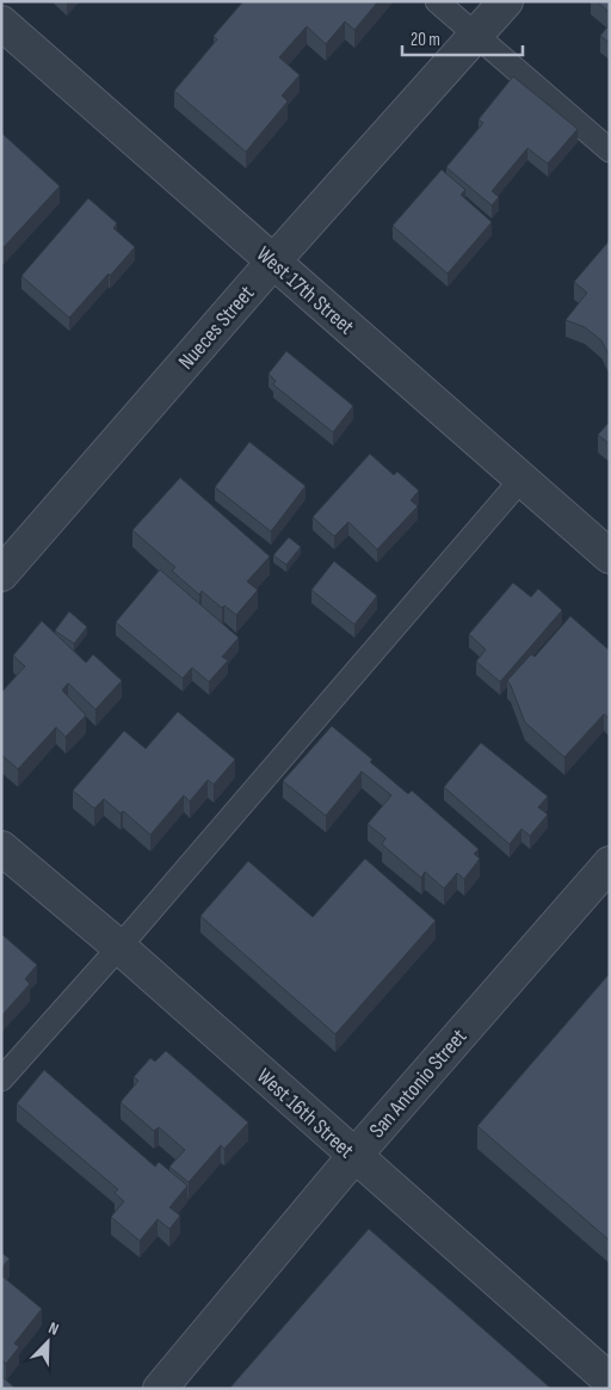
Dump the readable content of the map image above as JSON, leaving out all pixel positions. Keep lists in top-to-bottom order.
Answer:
{
  "streets": {
    "street": [
      "West 17th Street",
      "Nueces Street",
      "San Antonio Street",
      "West 16th Street"
    ]
  },
  "crossings": [
    ["West 17th Street", "Nueces Street"],
    ["San Antonio Street", "West 16th Street"]
  ],
  "scale_bar": "20 m",
  "north": "top right"
}
